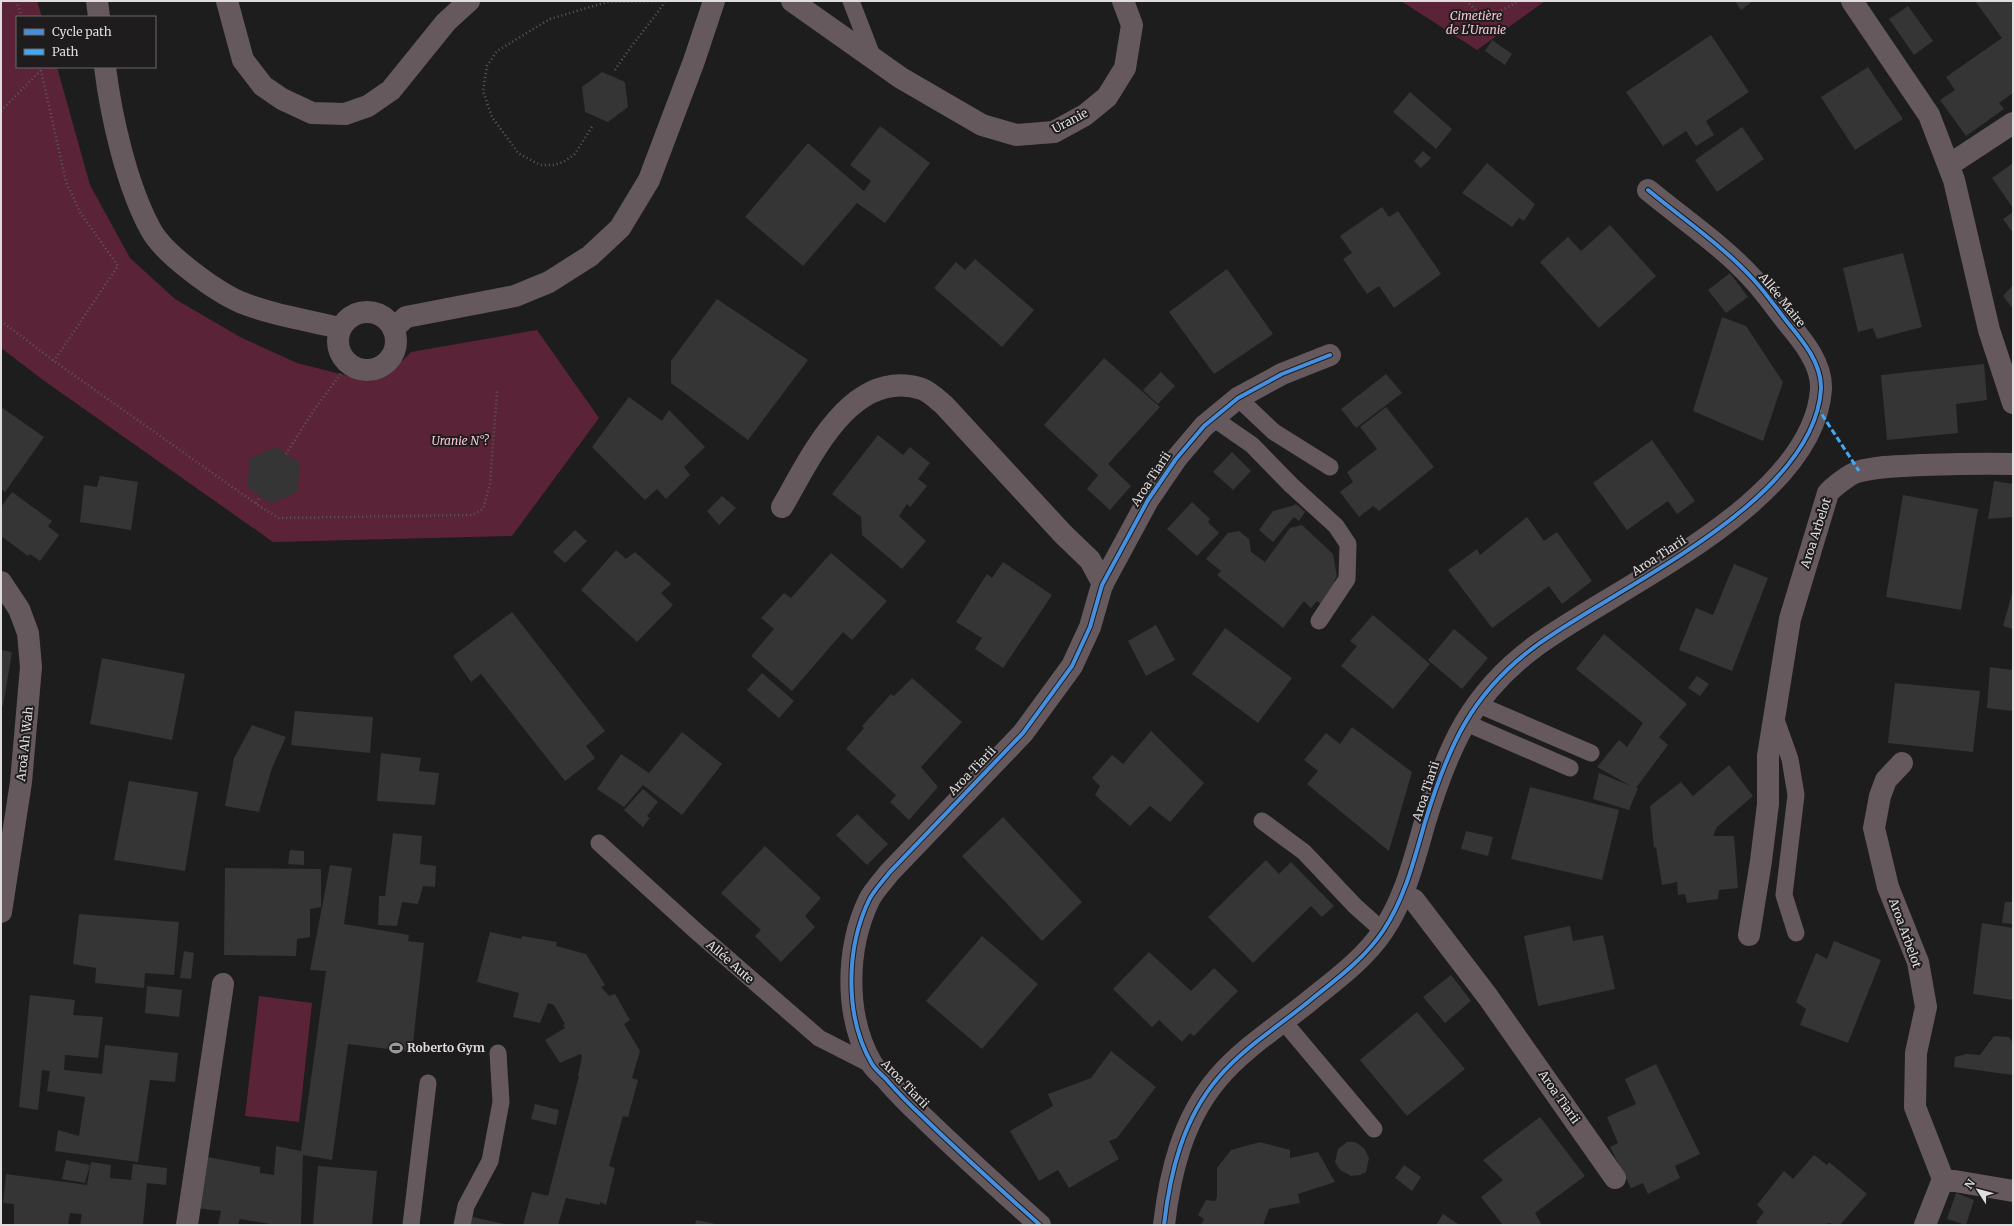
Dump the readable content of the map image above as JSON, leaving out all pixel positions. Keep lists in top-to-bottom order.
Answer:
{
  "streets": {
    "street": [
      "Uranie",
      "Allée Maire",
      "Aroa Tiarii",
      "Aroa Arbelot",
      "Aroā Ah Wah"
    ],
    "lane": ["Allée Aute"]
  },
  "crossings": [
    ["Allée Maire", "Aroa Tiarii"],
    ["Aroa Tiarii", "Allée Aute"]
  ],
  "parks": ["Cimetière de L'Uranie", "Uranie N°?"],
  "places": {
    "sports": ["Roberto Gym"]
  },
  "legend": ["Cycle path", "Path"],
  "north": "top left"
}
